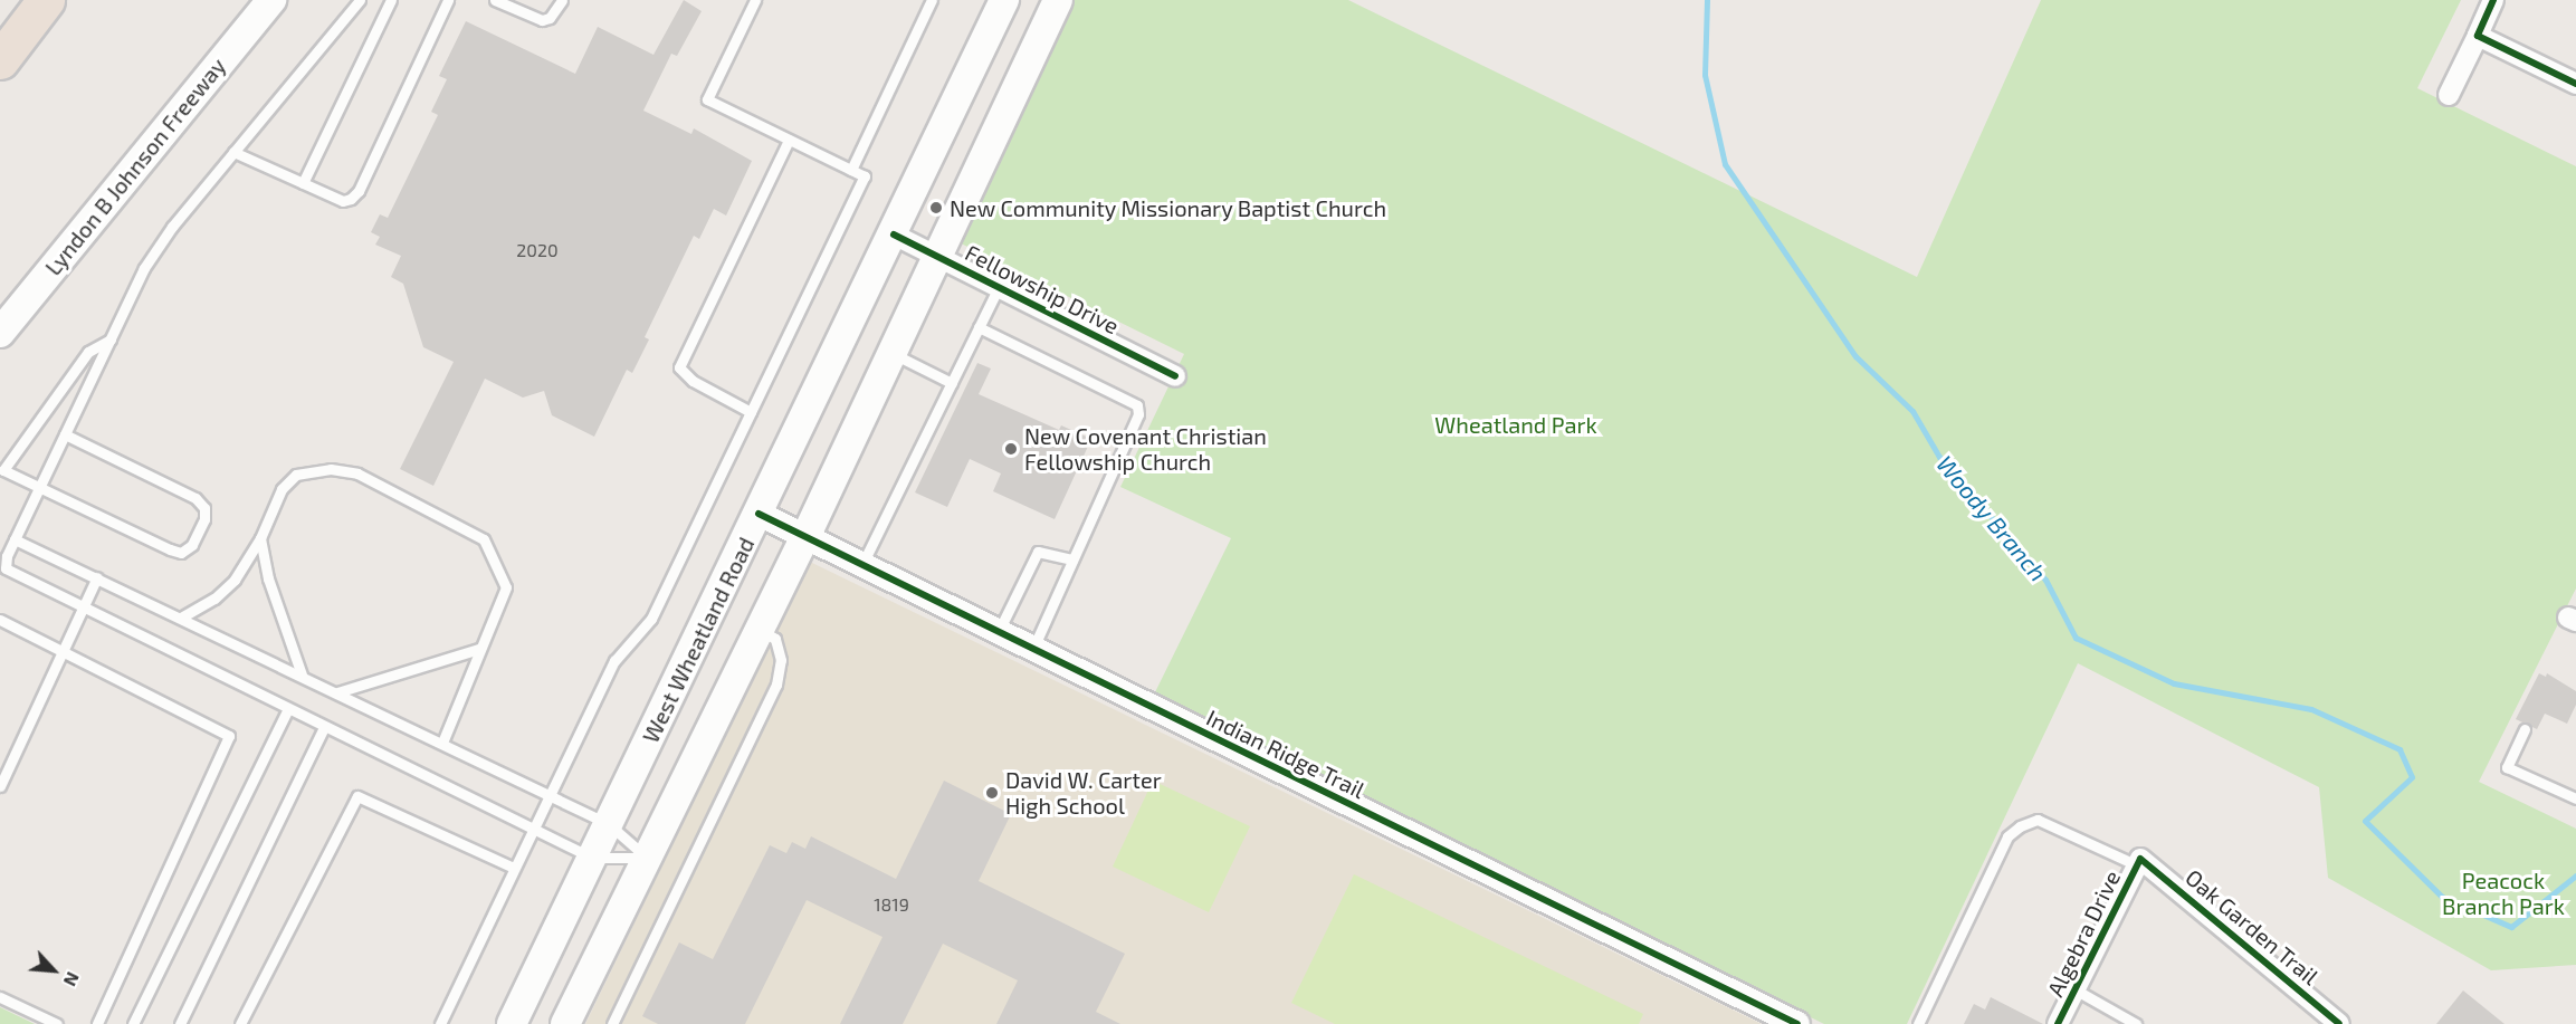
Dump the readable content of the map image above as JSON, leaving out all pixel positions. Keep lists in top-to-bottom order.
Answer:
{
  "streets": {
    "main road": ["Lyndon B Johnson Freeway", "West Wheatland Road"],
    "street": [
      "Fellowship Drive",
      "Indian Ridge Trail",
      "Oak Garden Trail",
      "Algebra Drive"
    ]
  },
  "crossings": [
    ["Fellowship Drive", "West Wheatland Road"],
    ["West Wheatland Road", "Indian Ridge Trail"],
    ["Oak Garden Trail", "Algebra Drive"]
  ],
  "water": ["Woody Branch"],
  "parks": ["Wheatland Park", "Peacock Branch Park"],
  "places": ["New Community Missionary Baptist Church", "New Covenant Christian Fellowship Church", "David W. Carter High School"],
  "house_numbers": ["2020", "1819"],
  "north": "bottom right"
}
